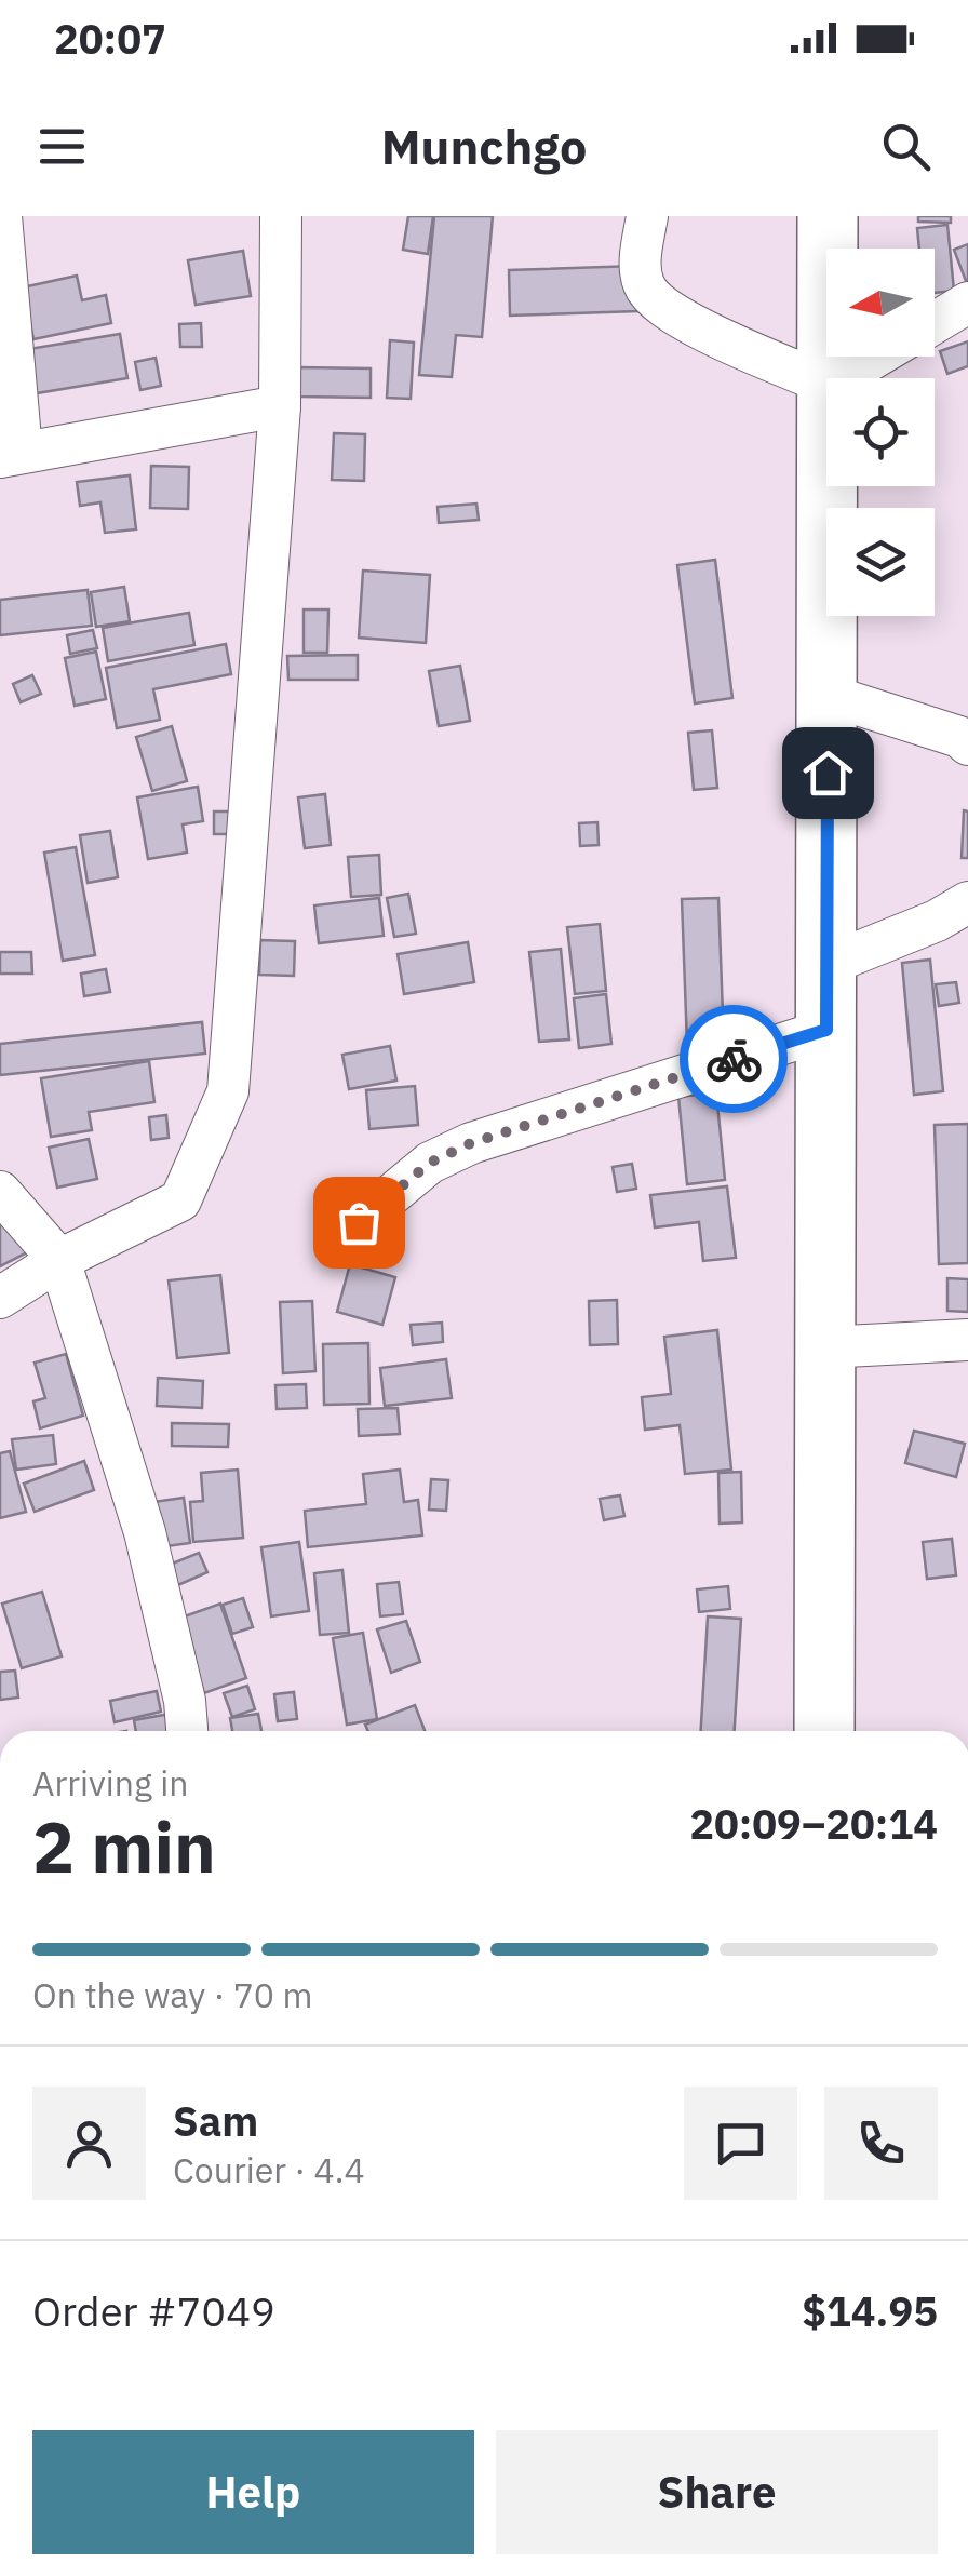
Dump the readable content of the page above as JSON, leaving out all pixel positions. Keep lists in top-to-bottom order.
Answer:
{
  "north": "left",
  "page": {
    "status": "20:07",
    "header": "Munchgo",
    "heading": ["2 min", "Arriving in", "20:09–20:14"],
    "panel": [
      "Sam",
      "Courier · 4.4",
      "Order #7049",
      "$14.95"
    ],
    "bar": "On the way · 70 m",
    "buttons": ["Help", "Share"]
  }
}
